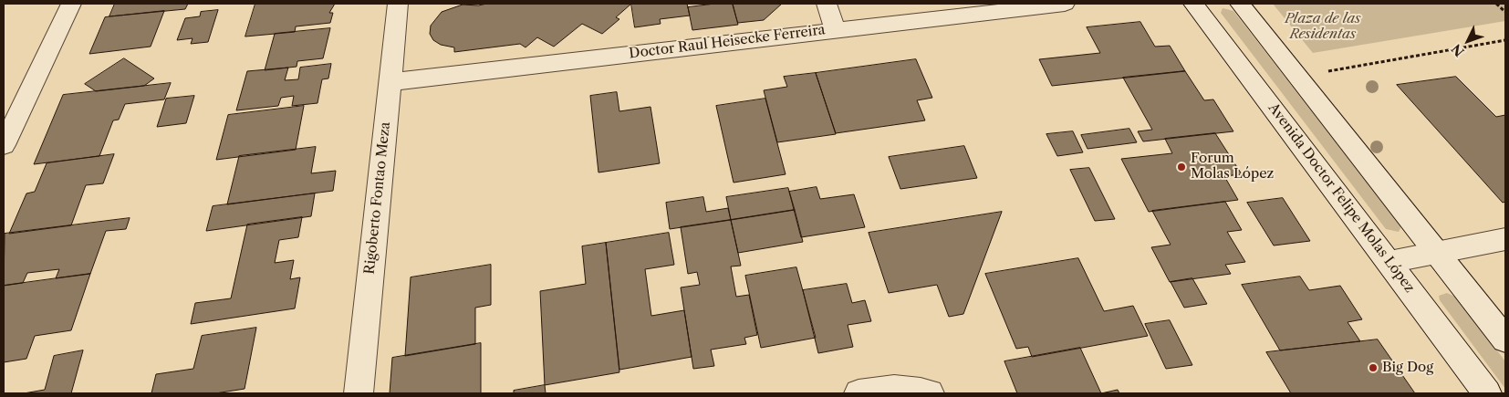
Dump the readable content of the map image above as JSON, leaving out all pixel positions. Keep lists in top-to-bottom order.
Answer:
{
  "streets": {
    "street": ["Doctor Raul Heisecke Ferreira", "Rigoberto Fontao Meza", "Avenida Doctor Felipe Molas López"]
  },
  "crossings": [
    ["Doctor Raul Heisecke Ferreira", "Rigoberto Fontao Meza"]
  ],
  "parks": ["Plaza de las Residentas"],
  "places": ["Forum Molas López", "Big Dog"],
  "north": "bottom left"
}
